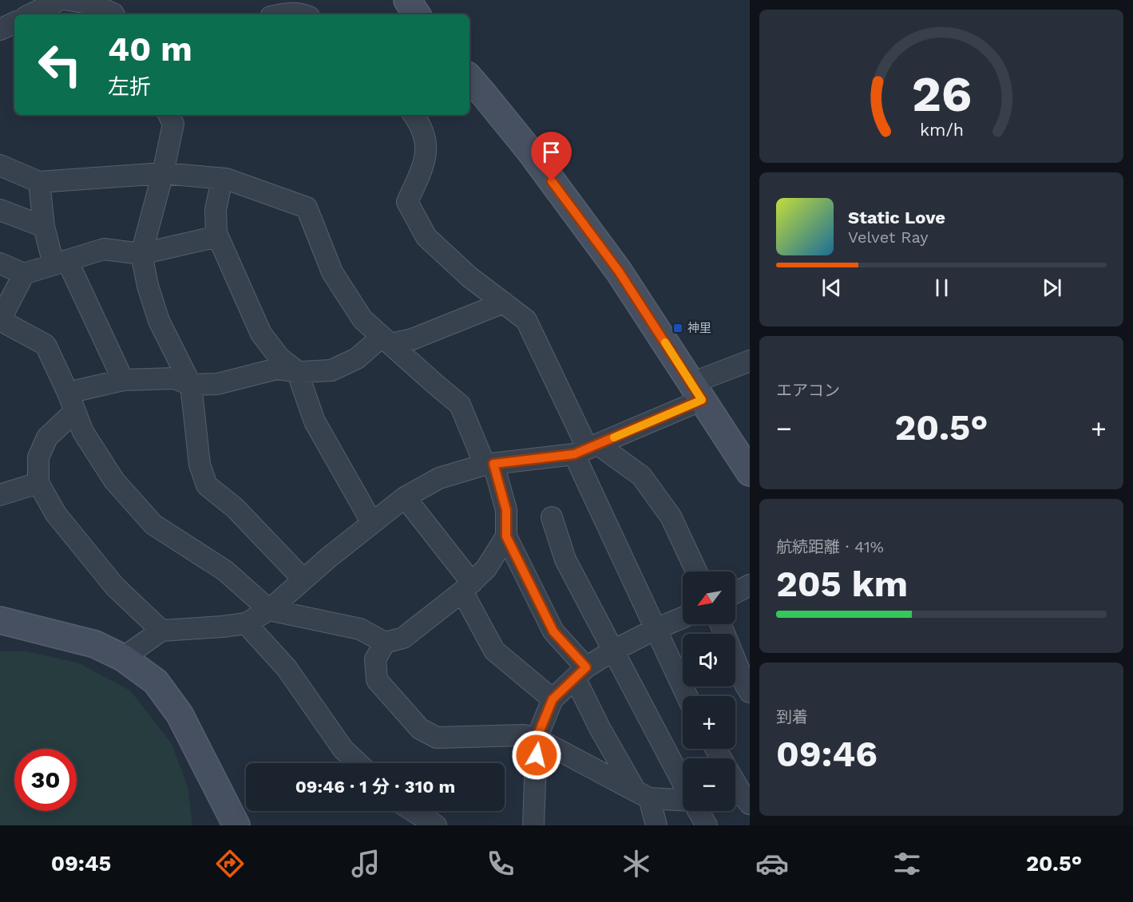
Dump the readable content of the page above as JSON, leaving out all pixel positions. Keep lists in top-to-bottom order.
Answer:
{
  "places": {
    "transit": ["神里"]
  },
  "north": "bottom left",
  "page": {
    "turn": ["40 m", "左折"],
    "song": ["Static Love", "Velvet Ray"],
    "tile": [
      "エアコン",
      ["航続距離 · 41%", "205 km"],
      ["到着", "09:46"]
    ],
    "heat": ["−", "20.5°", "+"],
    "map_buttons": ["+", "−"],
    "limit": "30",
    "trip": "09:46 · 1 分 · 310 m",
    "tabs": ["09:45", "20.5°"],
    "gauge": ["26", "km/h"]
  }
}
